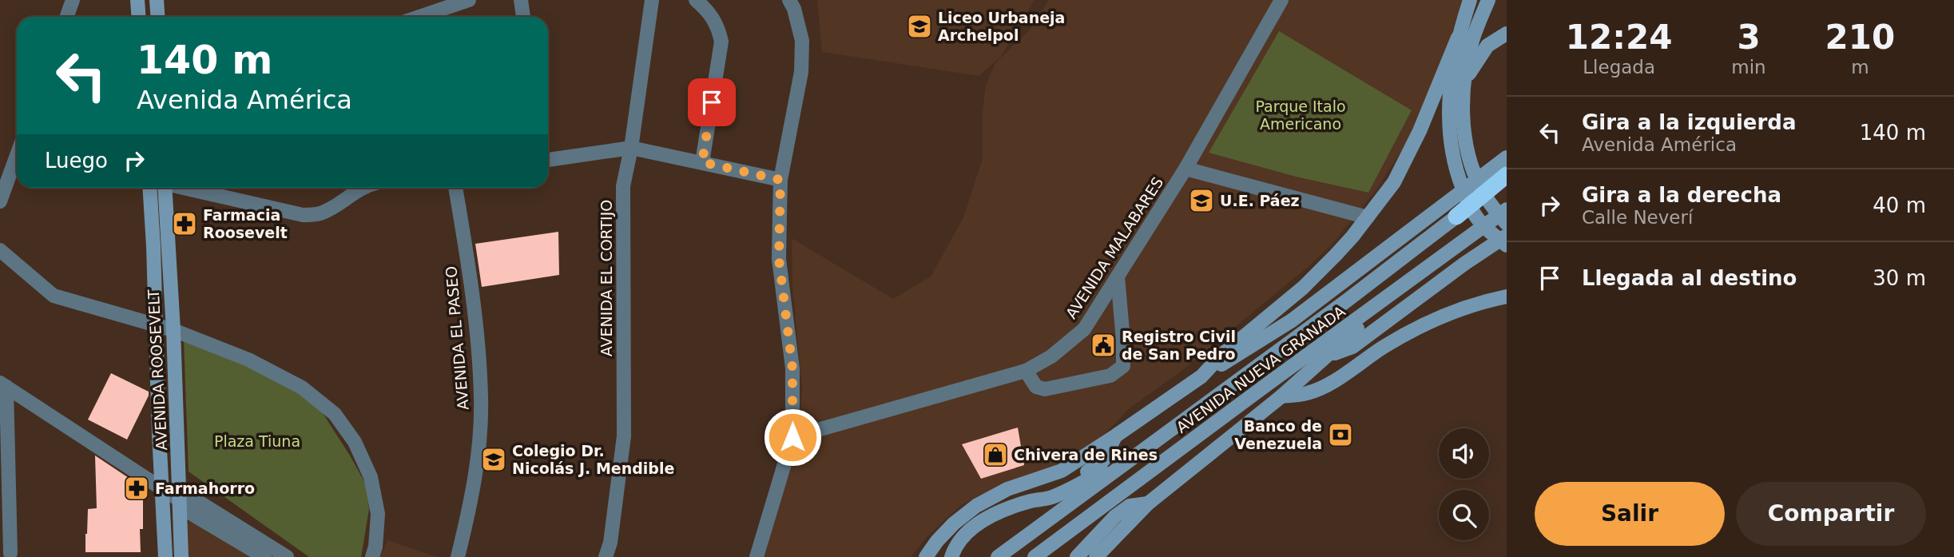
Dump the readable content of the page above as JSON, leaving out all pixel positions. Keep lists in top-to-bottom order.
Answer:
{
  "streets": {
    "main road": ["AVENIDA NUEVA GRANADA", "AVENIDA ROOSEVELT"],
    "street": ["AVENIDA MALABARES", "AVENIDA EL CORTIJO", "AVENIDA EL PASEO"]
  },
  "parks": ["Parque Italo Americano", "Plaza Tiuna"],
  "places": {
    "school or university": ["Liceo Urbaneja Archelpol", "U.E. Páez", "Colegio Dr. Nicolás J. Mendible"],
    "pharmacy": ["Farmacia Roosevelt", "Farmahorro"],
    "public building": ["Registro Civil de San Pedro"],
    "bank": ["Banco de Venezuela"],
    "shop": ["Chivera de Rines"]
  },
  "page": {
    "eta": [
      "12:24",
      "Llegada",
      "3",
      "min",
      "210",
      "m"
    ],
    "turn": ["140 m", "Avenida América"],
    "list": [
      {
        "name": "Gira a la izquierda",
        "note": "Avenida América",
        "value": "140 m"
      },
      {
        "name": "Gira a la derecha",
        "note": "Calle Neverí",
        "value": "40 m"
      },
      {
        "name": "Llegada al destino",
        "value": "30 m"
      }
    ],
    "then": "Luego",
    "buttons": ["Salir", "Compartir"]
  }
}
